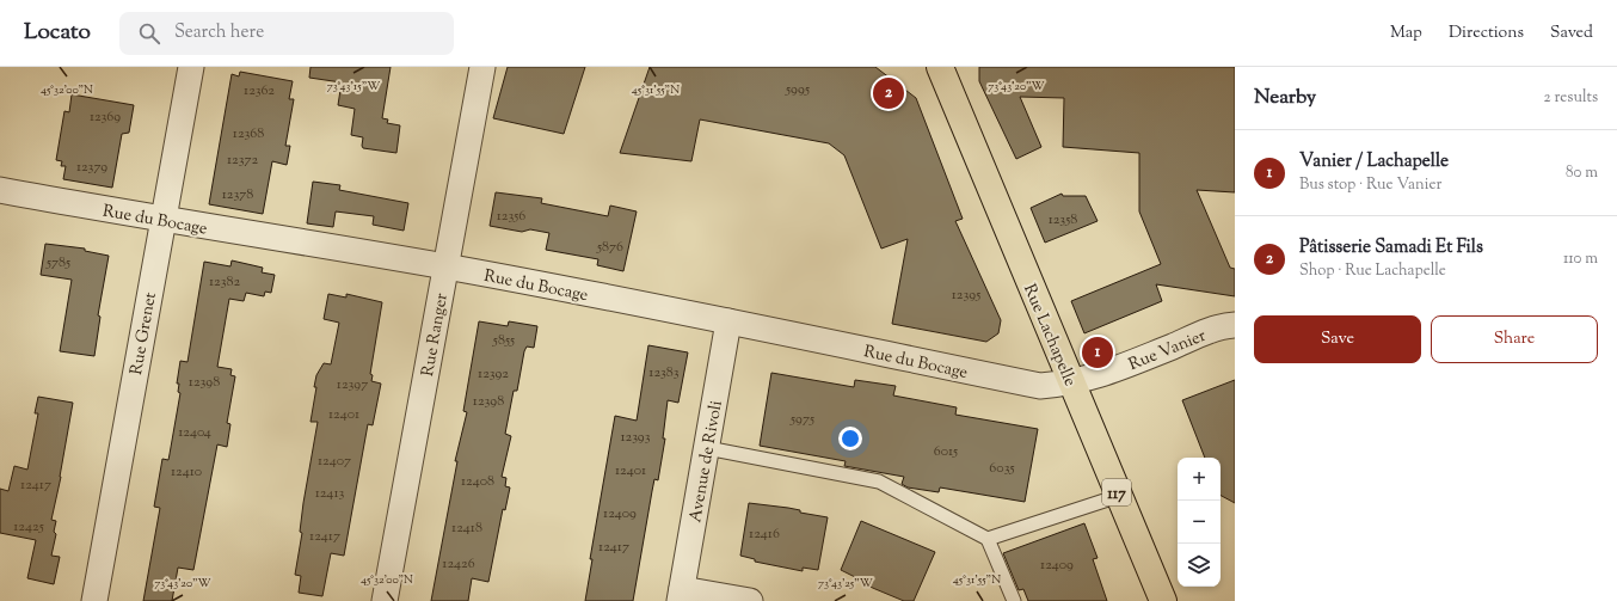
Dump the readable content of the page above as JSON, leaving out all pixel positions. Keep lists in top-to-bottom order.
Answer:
{
  "streets": {
    "main road": ["Rue Lachapelle", "117"],
    "street": [
      "Rue du Bocage",
      "Rue Grenet",
      "Rue Ranger",
      "Rue Vanier",
      "Avenue de Rivoli"
    ]
  },
  "crossings": [
    ["Rue du Bocage", "Rue Grenet"],
    ["Rue du Bocage", "Rue Ranger"],
    ["Rue du Bocage", "Rue Lachapelle"],
    ["Rue du Bocage", "Rue Vanier"],
    ["Rue du Bocage", "Avenue de Rivoli"],
    ["Rue Lachapelle", "Rue Vanier"]
  ],
  "house_numbers": [
    "5995",
    "12362",
    "12369",
    "12368",
    "12372",
    "12379",
    "12378",
    "12356",
    "12358",
    "5876",
    "5785",
    "12382",
    "12395",
    "5855",
    "12383",
    "12392",
    "12398",
    "12397",
    "12398",
    "12401",
    "5975",
    "12404",
    "12393",
    "6015",
    "12407",
    "6035",
    "12401",
    "12410",
    "12408",
    "12417",
    "12413",
    "12409",
    "12425",
    "12418",
    "12416",
    "12417",
    "12417",
    "12426",
    "12409"
  ],
  "page": {
    "header": "Locato",
    "search": "Search here",
    "nav": ["Map", "Directions", "Saved"],
    "heading": ["Nearby", "2 results"],
    "pins": ["2", "1"],
    "list": [
      {
        "mark": "1",
        "name": "Vanier / Lachapelle",
        "note": "Bus stop · Rue Vanier",
        "value": "80 m"
      },
      {
        "mark": "2",
        "name": "Pâtisserie Samadi Et Fils",
        "note": "Shop · Rue Lachapelle",
        "value": "110 m"
      }
    ],
    "buttons": ["Save", "Share"],
    "map_buttons": ["+", "−"]
  },
  "coordinates": [
    "73°43'15\"W",
    "73°43'20\"W",
    "45°32'00\"N",
    "45°31'55\"N",
    "73°43'25\"W"
  ]
}
